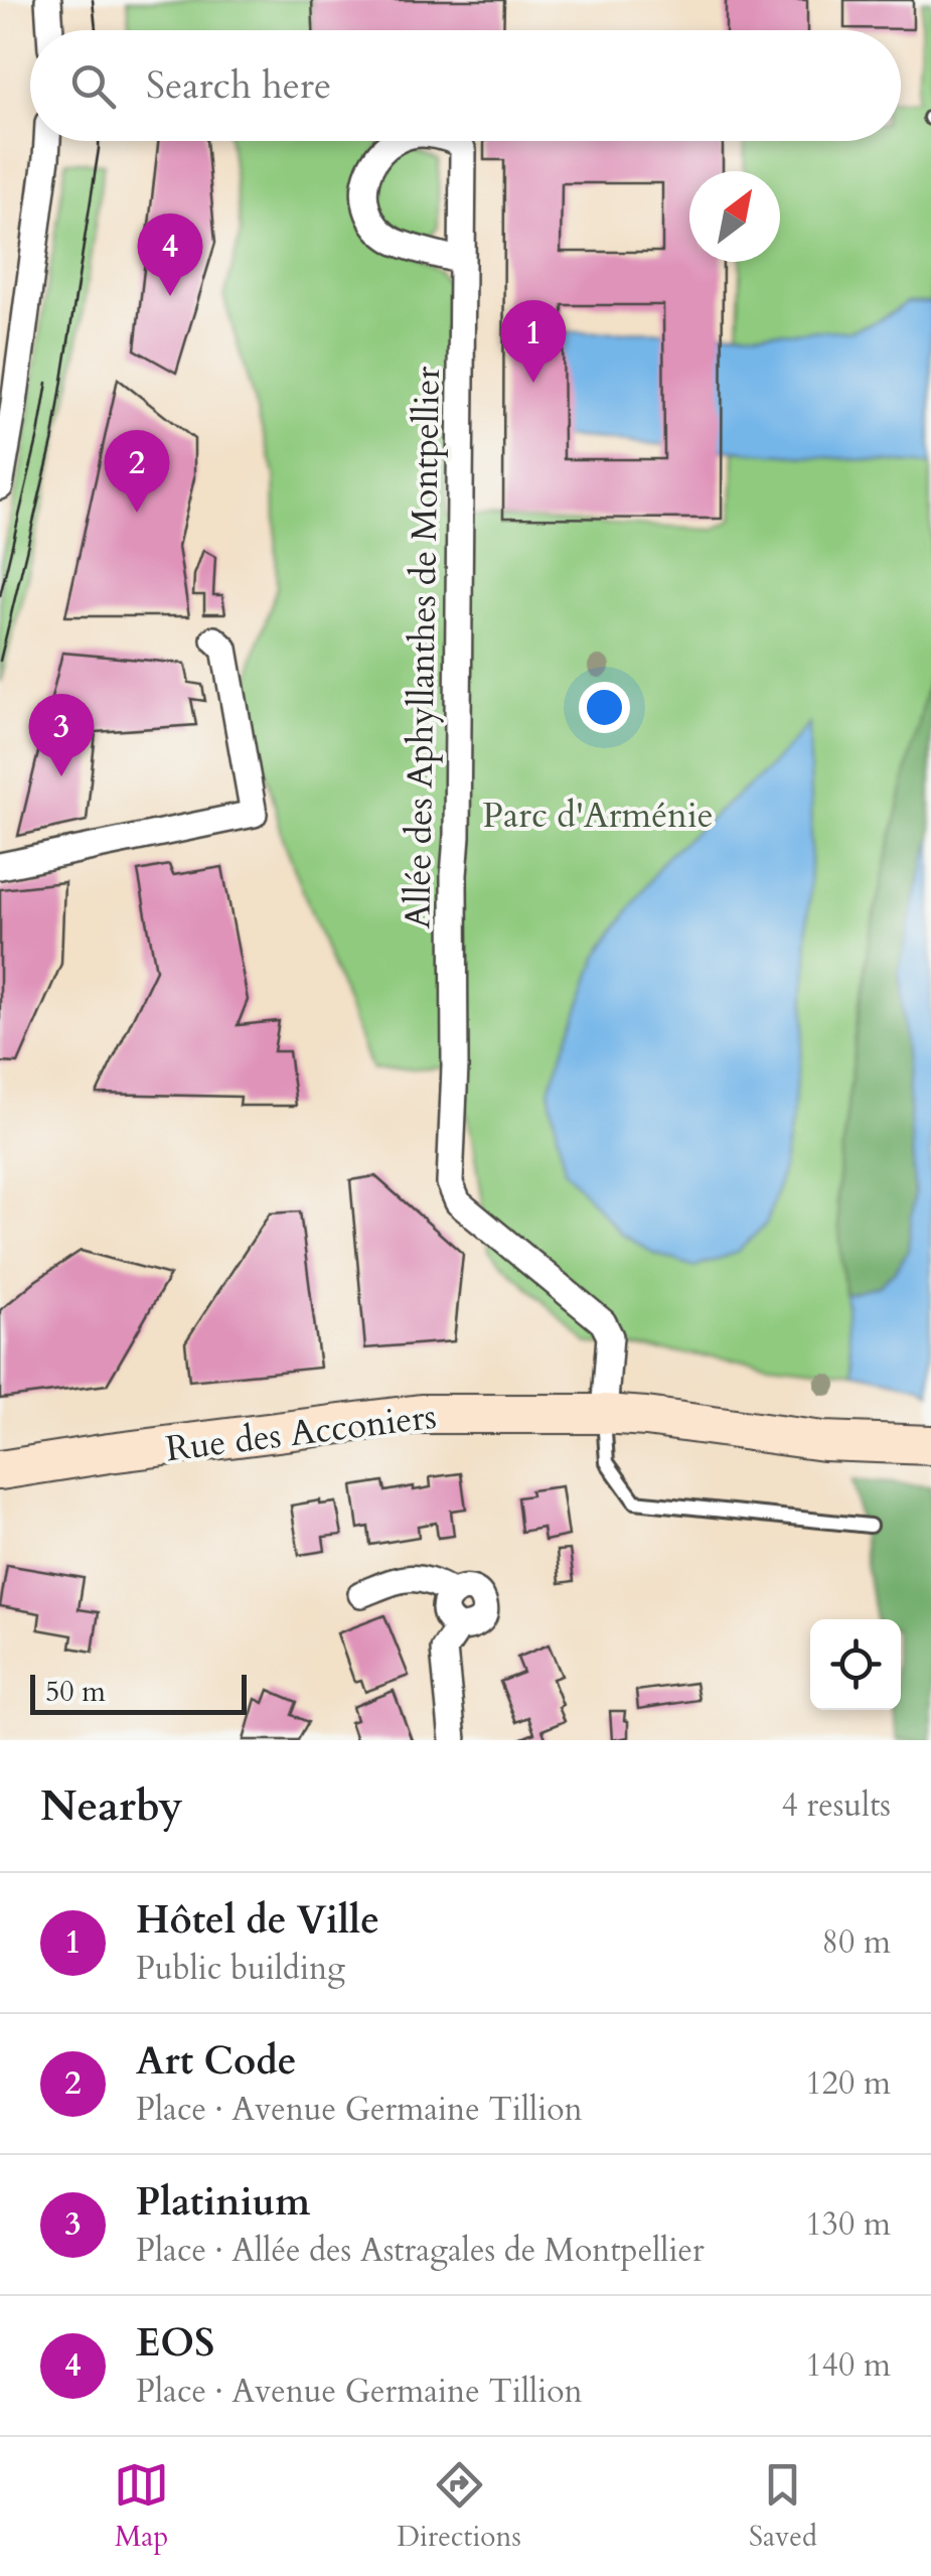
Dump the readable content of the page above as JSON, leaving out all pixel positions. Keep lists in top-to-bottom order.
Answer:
{
  "streets": {
    "street": ["Allée des Aphyllanthes de Montpellier", "Rue des Acconiers"]
  },
  "crossings": [
    ["Allée des Aphyllanthes de Montpellier", "Rue des Acconiers"]
  ],
  "parks": ["Parc d'Arménie"],
  "scale_bar": "50 m",
  "north": "top right",
  "page": {
    "search": "Search here",
    "pins": [
      "4",
      "1",
      "2",
      "3"
    ],
    "scale": "50 m",
    "heading": ["Nearby", "4 results"],
    "list": [
      {
        "mark": "1",
        "name": "Hôtel de Ville",
        "note": "Public building",
        "value": "80 m"
      },
      {
        "mark": "2",
        "name": "Art Code",
        "note": "Place · Avenue Germaine Tillion",
        "value": "120 m"
      },
      {
        "mark": "3",
        "name": "Platinium",
        "note": "Place · Allée des Astragales de Montpellier",
        "value": "130 m"
      },
      {
        "mark": "4",
        "name": "EOS",
        "note": "Place · Avenue Germaine Tillion",
        "value": "140 m"
      }
    ],
    "nav": ["Map", "Directions", "Saved"]
  }
}
